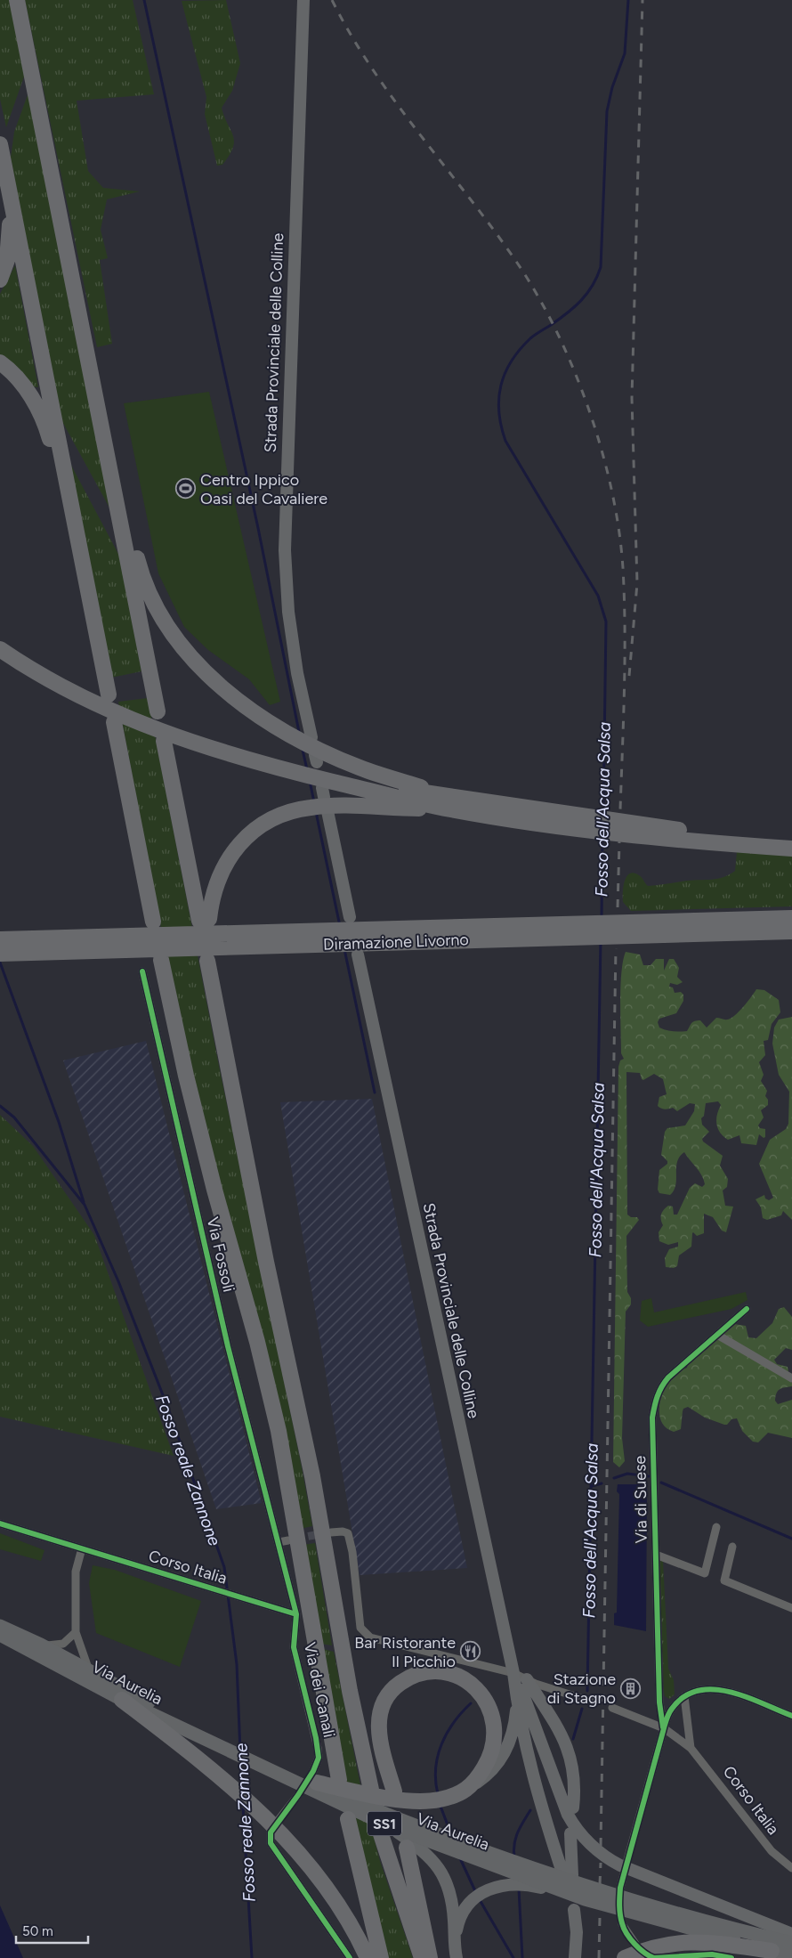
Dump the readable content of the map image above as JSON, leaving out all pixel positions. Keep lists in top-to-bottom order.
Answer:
{
  "streets": {
    "highway": ["Diramazione Livorno"],
    "main road": ["Strada Provinciale delle Colline", "Via Aurelia", "SS1"],
    "street": [
      "Via Fossoli",
      "Via di Suese",
      "Corso Italia",
      "Via dei Canali"
    ]
  },
  "crossings": [
    ["Via di Suese", "Corso Italia"],
    ["Corso Italia", "Via dei Canali"],
    ["Via Aurelia", "Via dei Canali"]
  ],
  "water": ["Fosso dell'Acqua Salsa", "Fosso reale Zannone"],
  "places": {
    "sports": ["Centro Ippico Oasi del Cavaliere"],
    "restaurant": ["Bar Ristorante Il Picchio"],
    "building": ["Stazione di Stagno"]
  },
  "scale_bar": "50 m"
}
